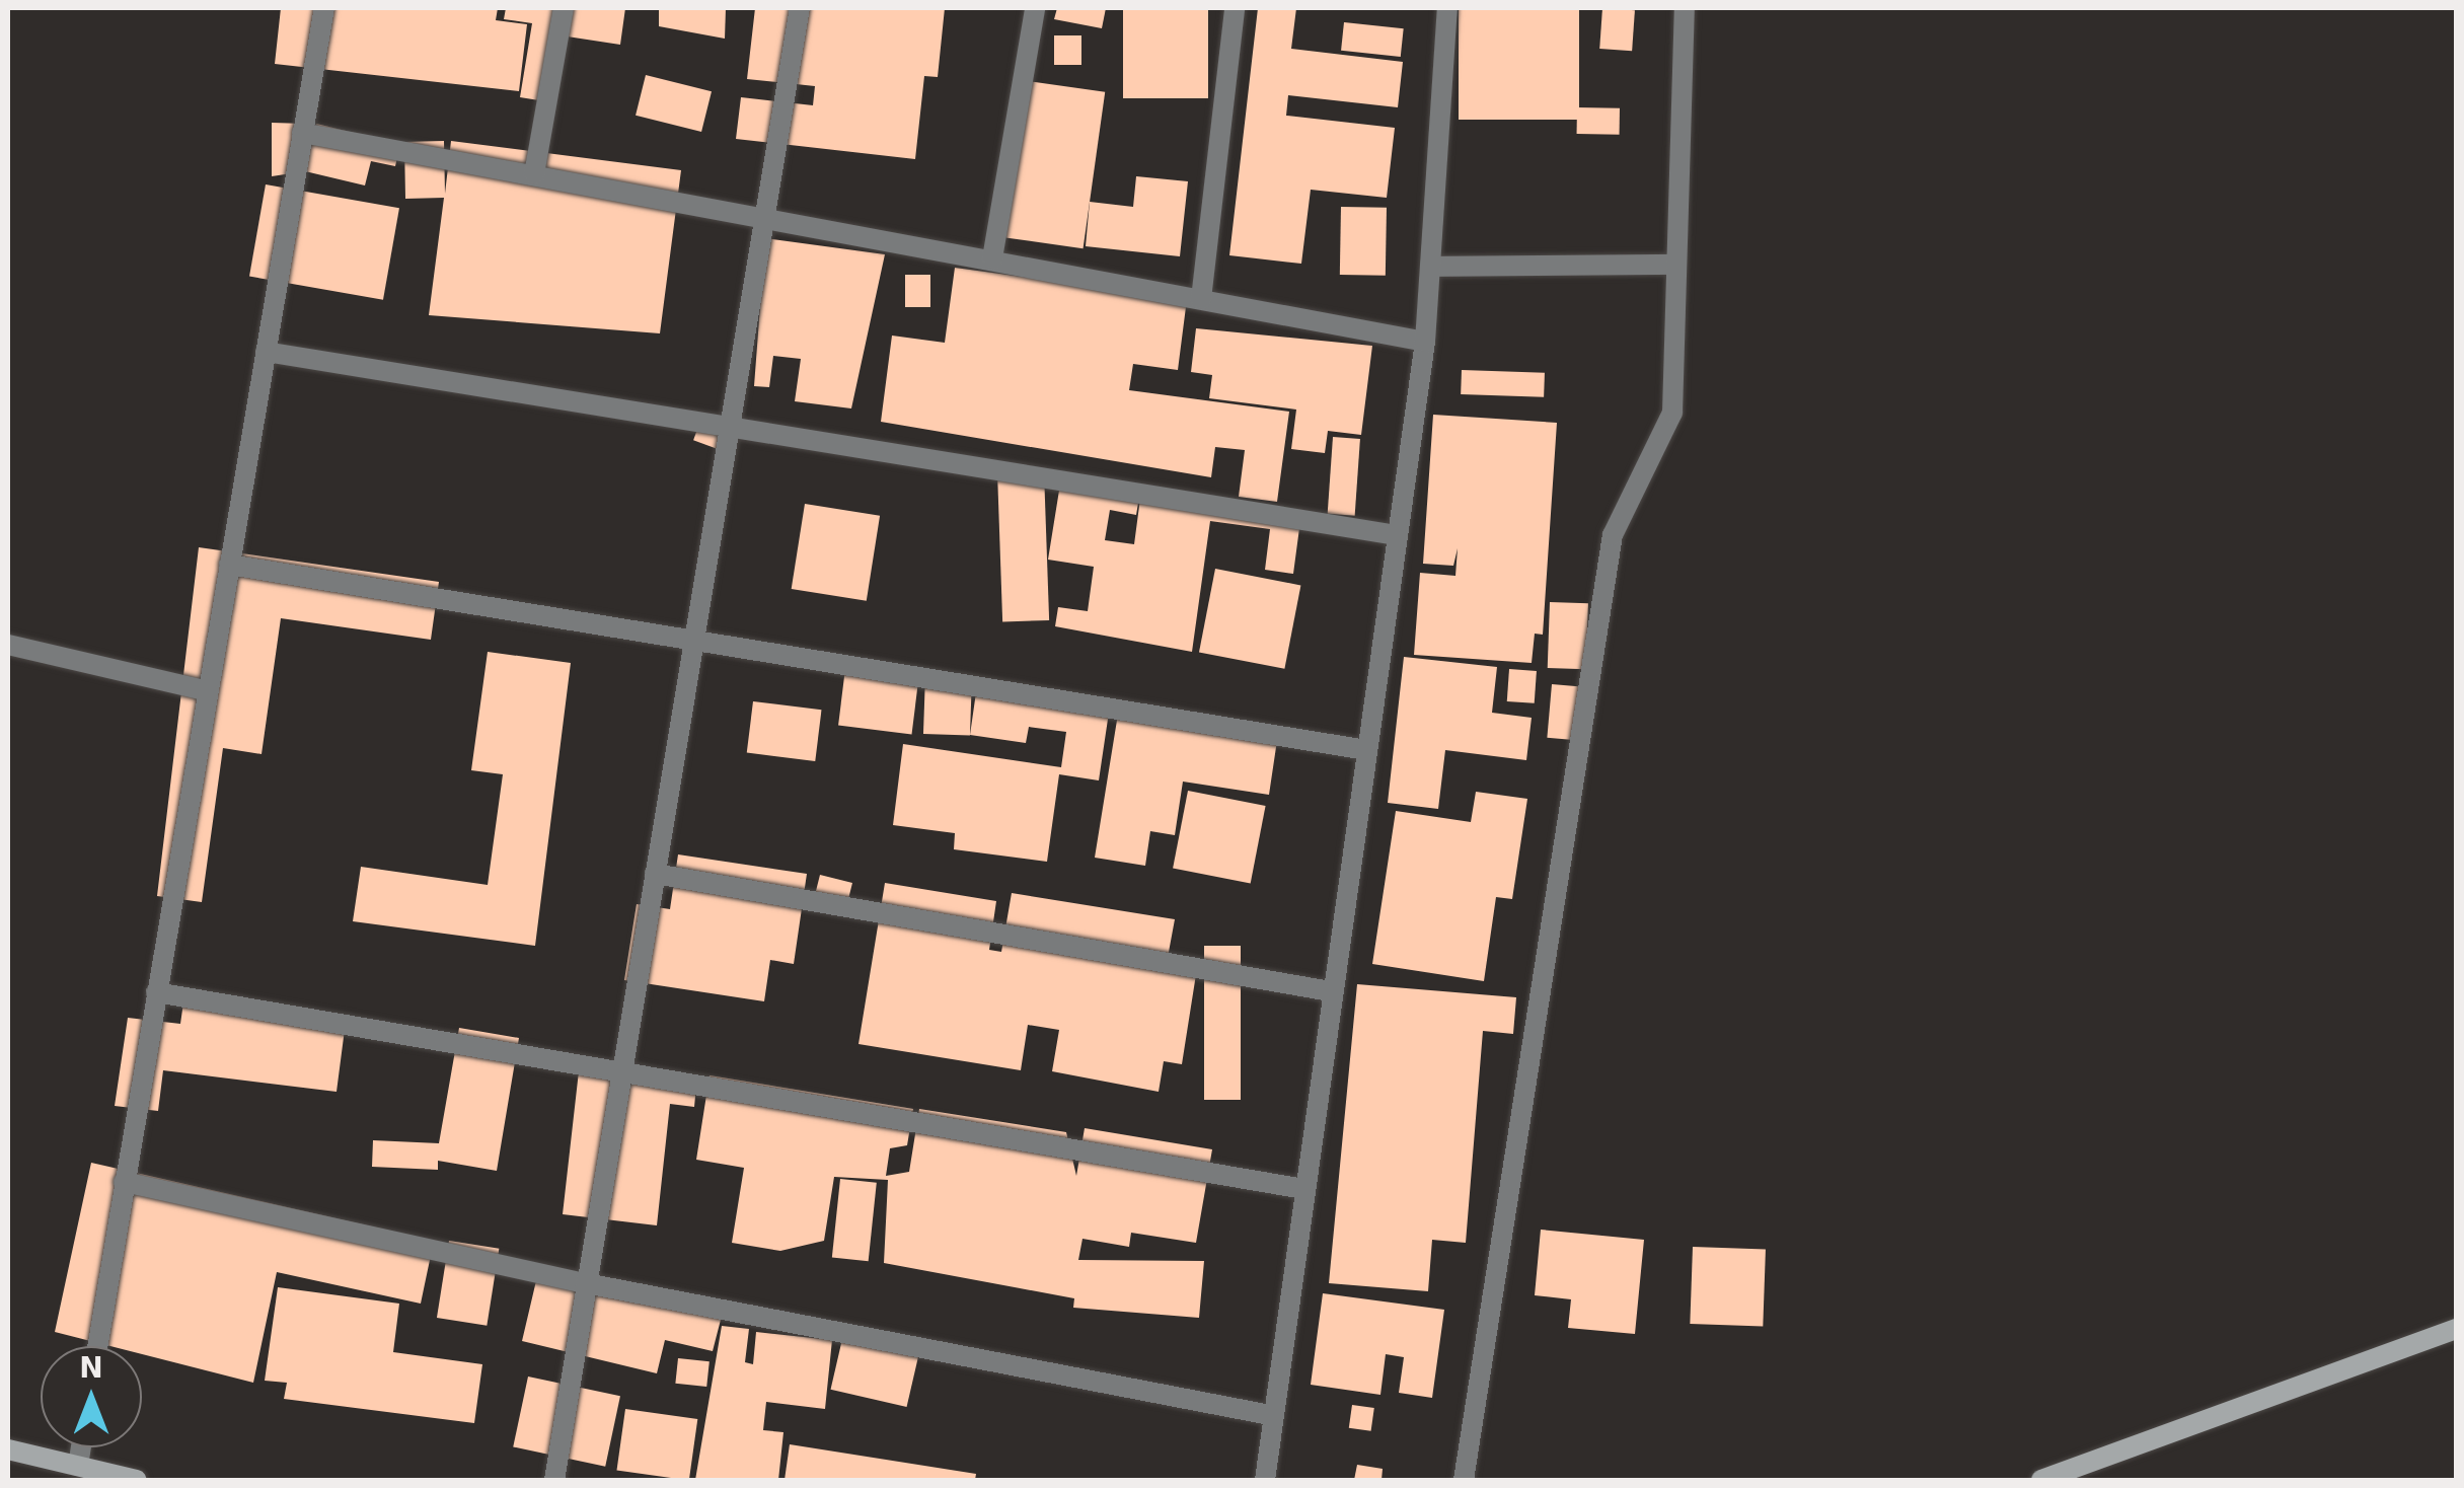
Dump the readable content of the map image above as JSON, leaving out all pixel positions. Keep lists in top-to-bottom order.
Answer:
{
  "north": "top"
}
